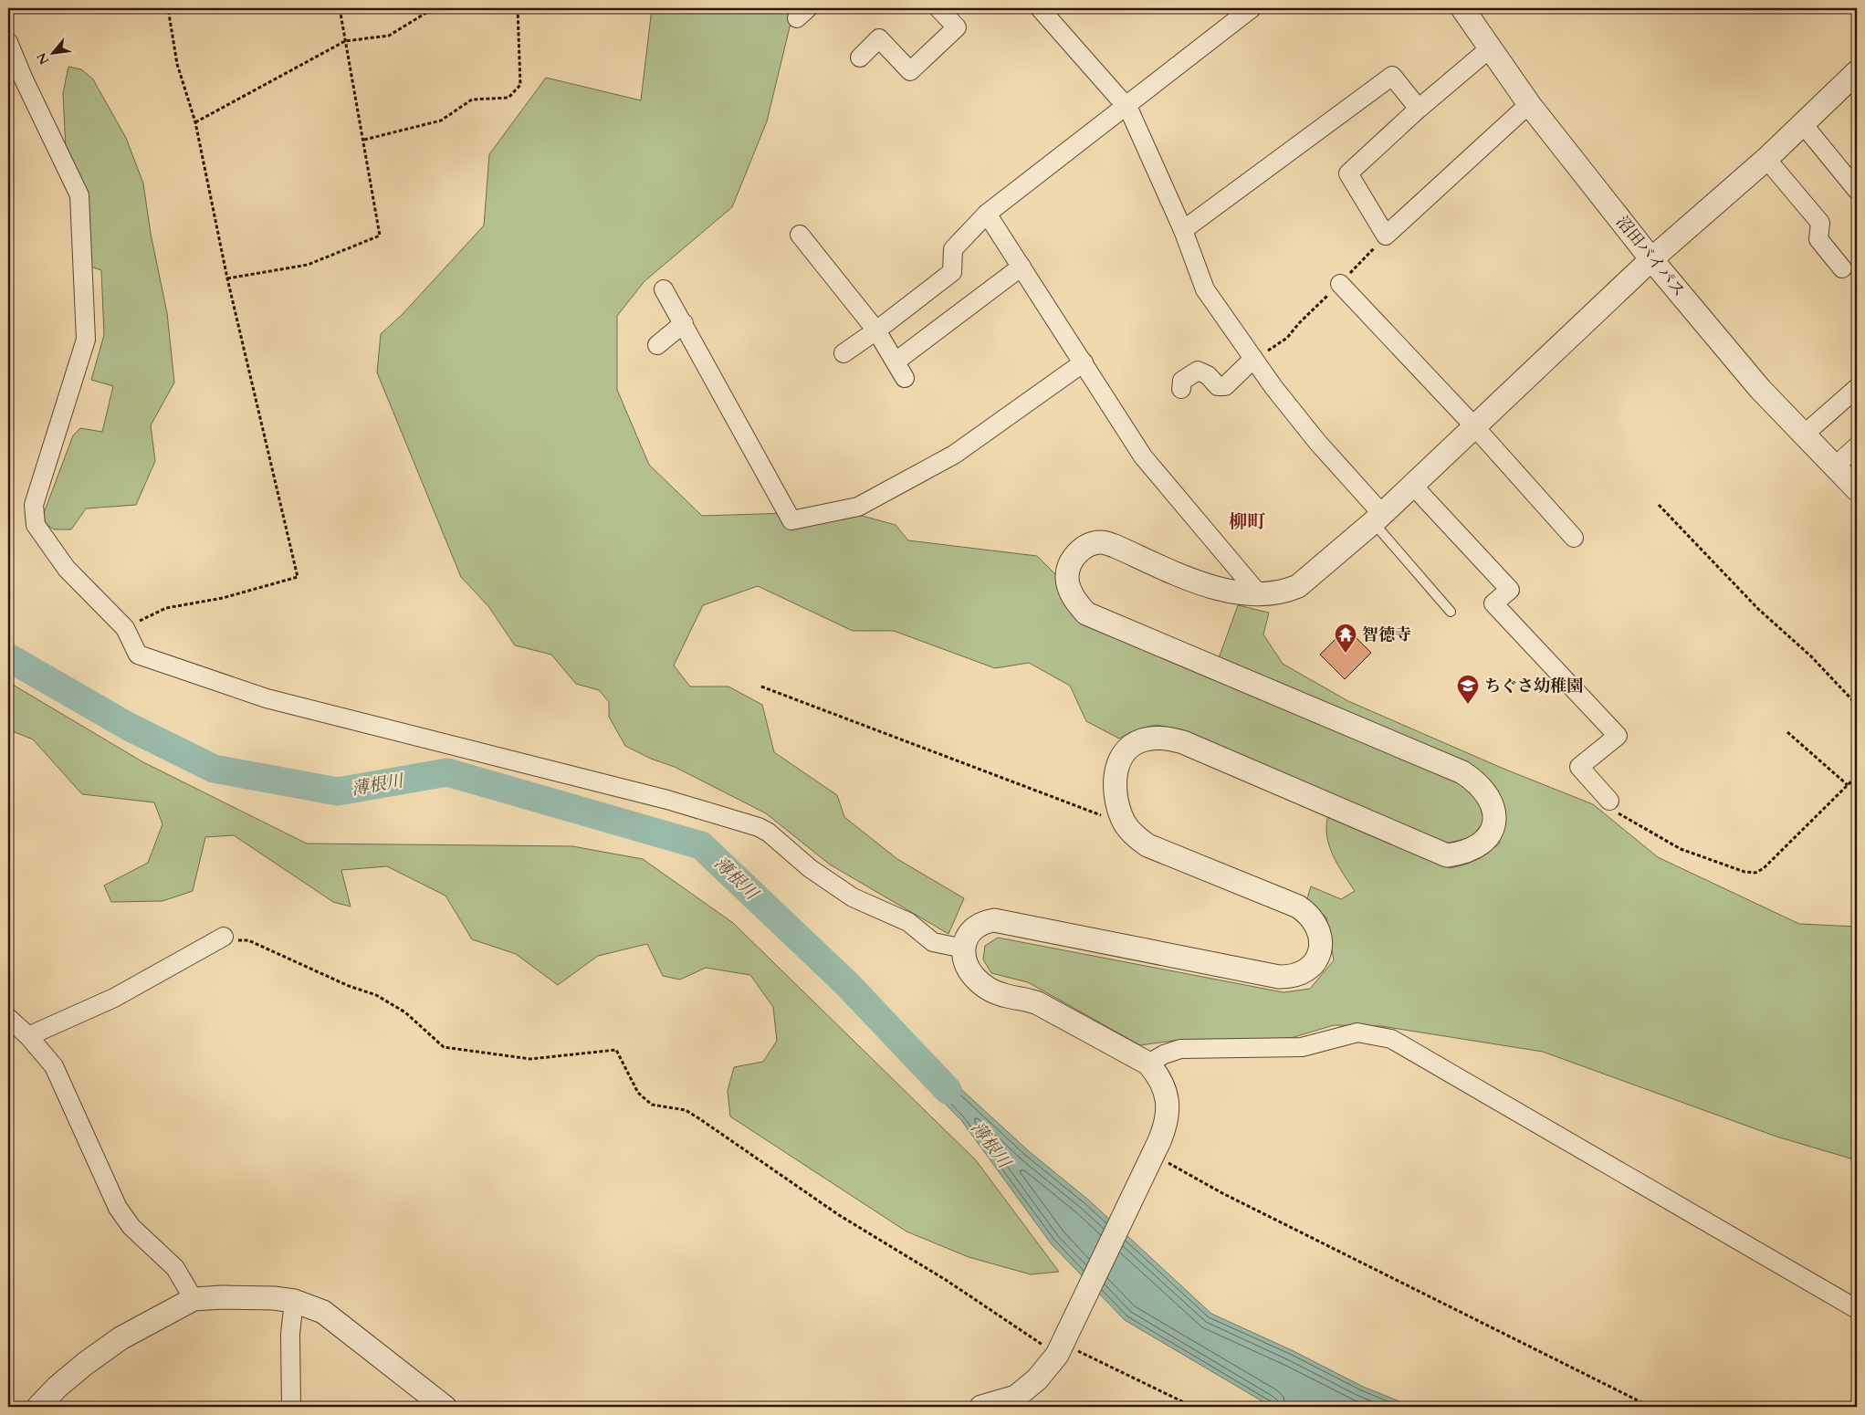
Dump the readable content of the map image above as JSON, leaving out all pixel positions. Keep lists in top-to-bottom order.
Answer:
{
  "streets": {
    "street": ["沼田バイパス"]
  },
  "districts": ["柳町"],
  "water": ["薄根川"],
  "places": {
    "temple": ["智徳寺"],
    "school or university": ["ちぐさ幼稚園"]
  },
  "north": "bottom left"
}
